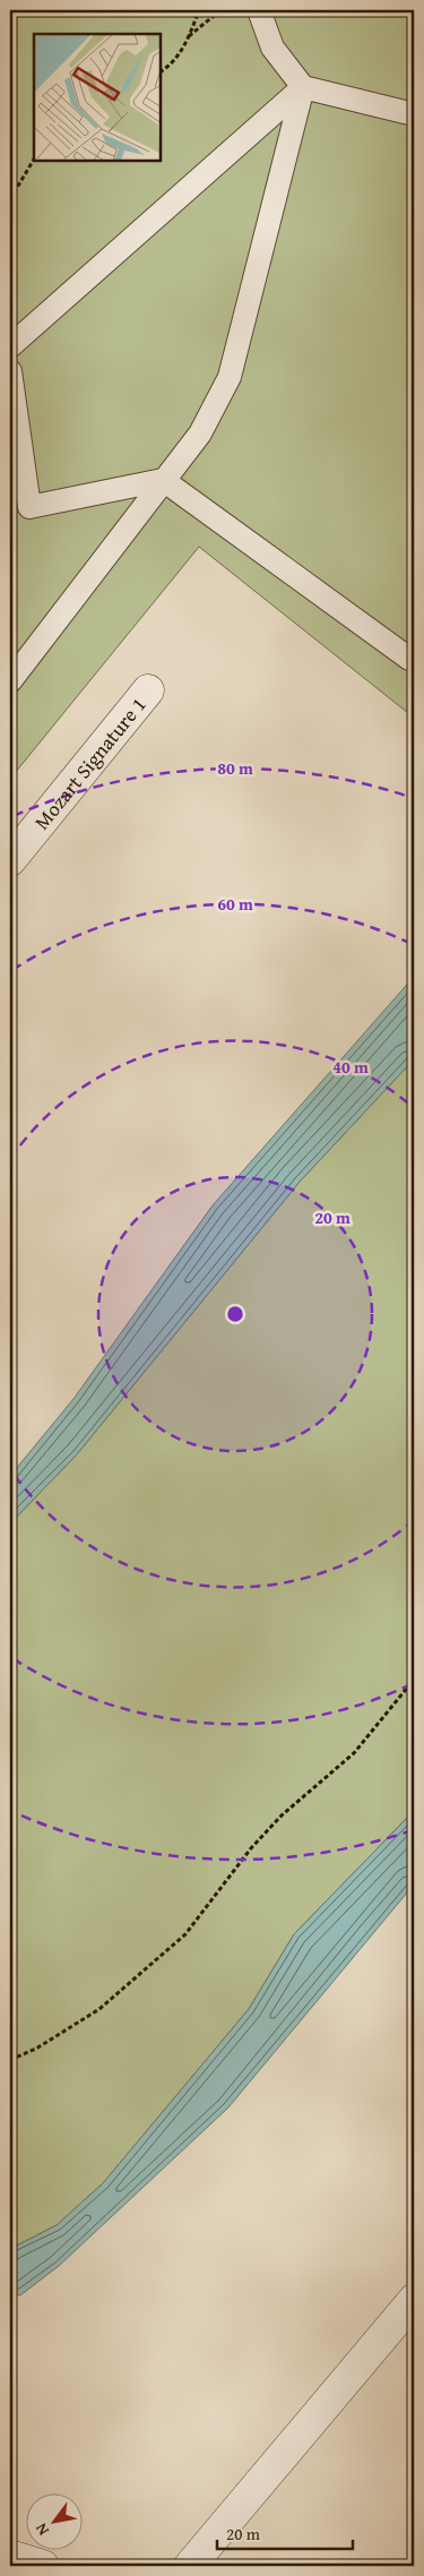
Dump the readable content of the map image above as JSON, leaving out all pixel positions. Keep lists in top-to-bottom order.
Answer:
{
  "streets": {
    "street": ["Mozart Signature 1"]
  },
  "scale_bar": "20 m",
  "north": "bottom left",
  "rings": [
    "80 m",
    "60 m",
    "40 m",
    "20 m"
  ]
}
